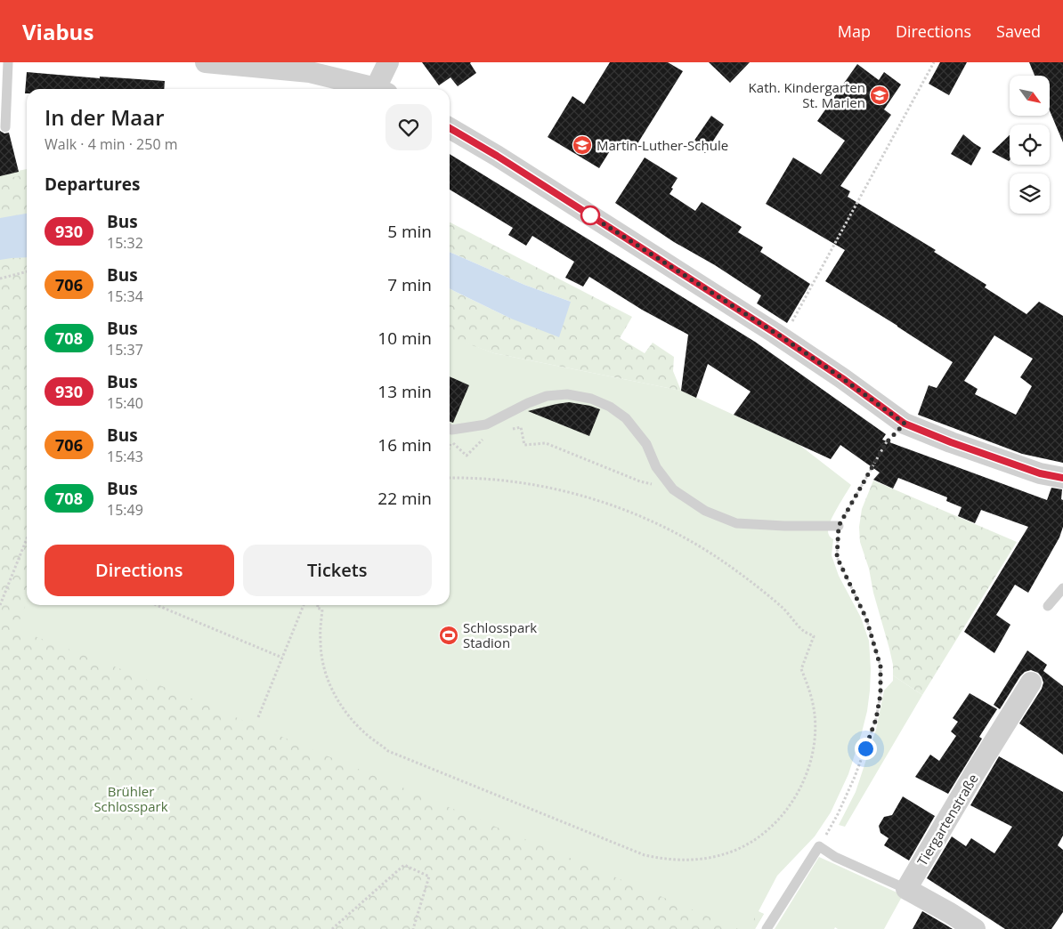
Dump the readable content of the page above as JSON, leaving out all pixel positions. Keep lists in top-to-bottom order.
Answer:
{
  "streets": {
    "street": ["Tiergartenstraße"]
  },
  "parks": ["Brühler Schlosspark"],
  "places": {
    "school or university": ["Kath. Kindergarten St. Marien", "Martin-Luther-Schule"],
    "sports": ["Schlosspark Stadion"]
  },
  "lines": ["bus line 930"],
  "north": "bottom right",
  "page": {
    "header": "Viabus",
    "nav": ["Map", "Directions", "Saved"],
    "heading": [
      ["In der Maar", "Walk · 4 min · 250 m"],
      "Departures"
    ],
    "list": [
      {
        "mark": "930",
        "name": "Bus",
        "note": "15:32",
        "value": "5 min"
      },
      {
        "mark": "706",
        "name": "Bus",
        "note": "15:34",
        "value": "7 min"
      },
      {
        "mark": "708",
        "name": "Bus",
        "note": "15:37",
        "value": "10 min"
      },
      {
        "mark": "930",
        "name": "Bus",
        "note": "15:40",
        "value": "13 min"
      },
      {
        "mark": "706",
        "name": "Bus",
        "note": "15:43",
        "value": "16 min"
      },
      {
        "mark": "708",
        "name": "Bus",
        "note": "15:49",
        "value": "22 min"
      }
    ],
    "buttons": ["Directions", "Tickets"]
  }
}
